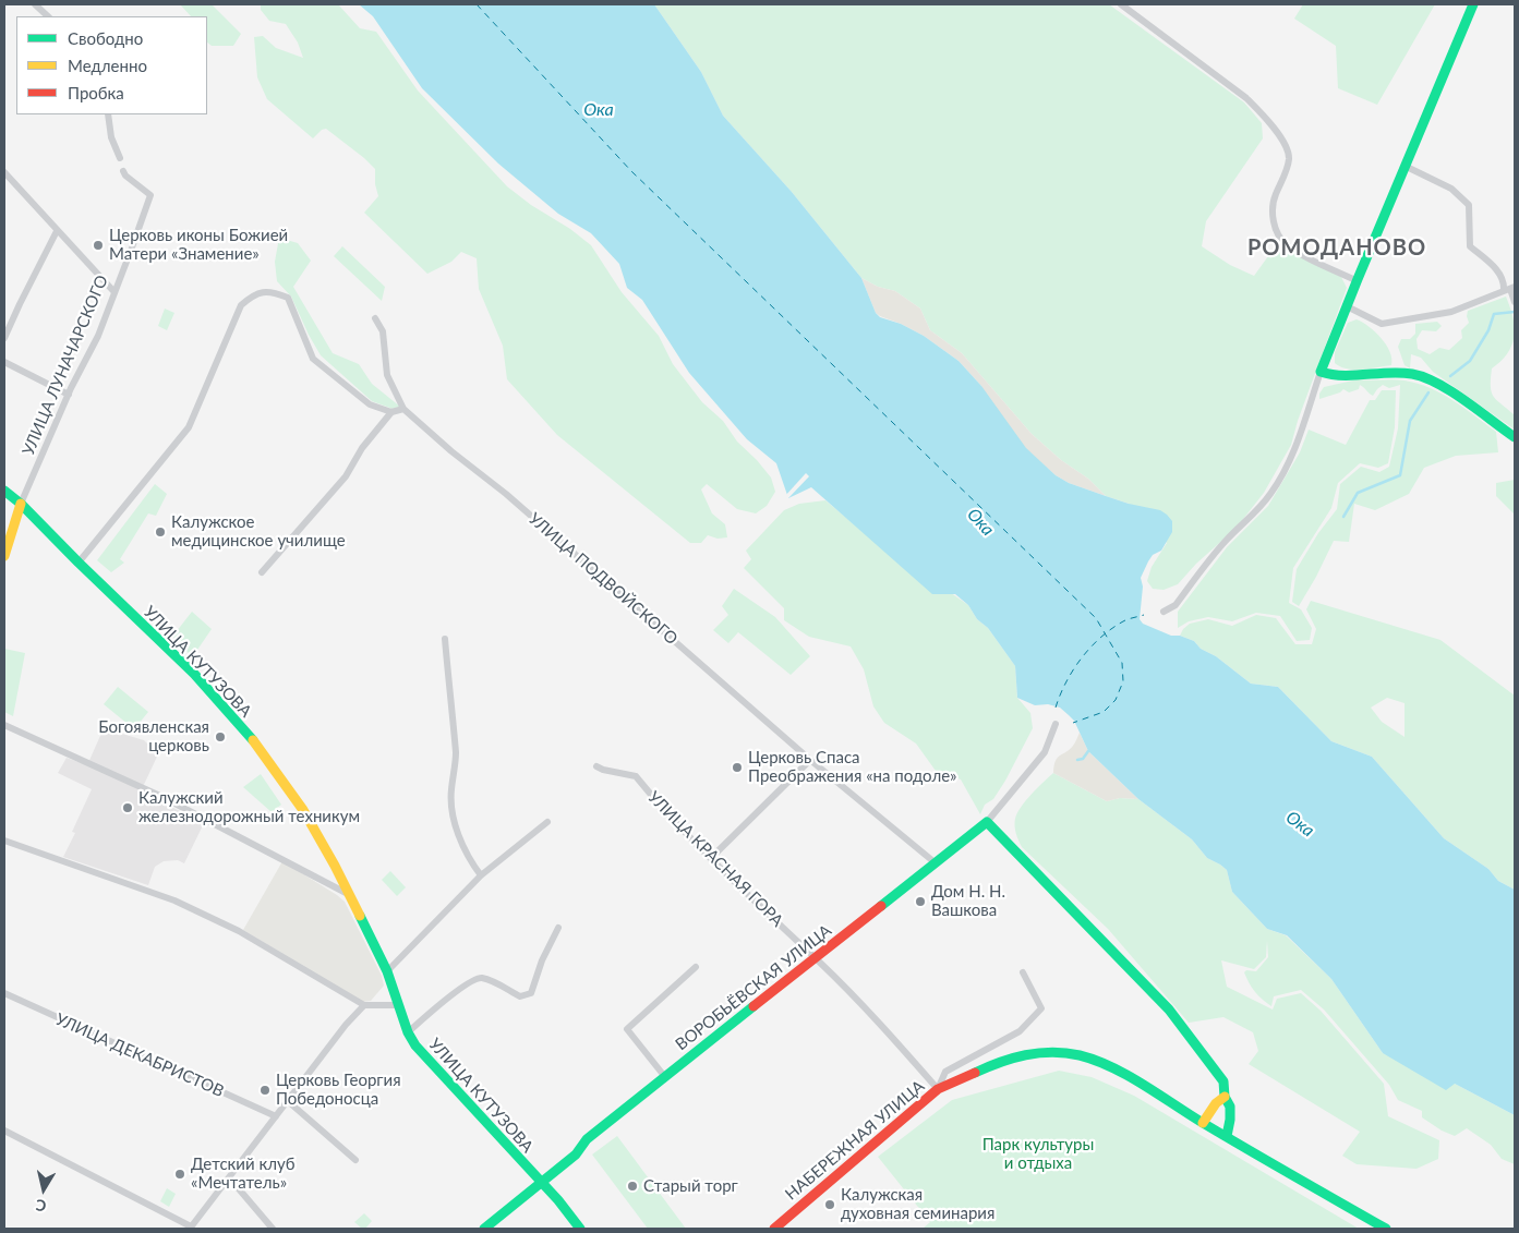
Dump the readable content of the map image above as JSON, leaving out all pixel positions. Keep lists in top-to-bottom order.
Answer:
{
  "streets": {
    "main road": [
      "УЛИЦА ЛУНАЧАРСКОГО",
      "УЛИЦА КУТУЗОВА",
      "ВОРОБЬЁВСКАЯ УЛИЦА",
      "НАБЕРЕЖНАЯ УЛИЦА"
    ],
    "street": ["УЛИЦА ПОДВОЙСКОГО", "УЛИЦА КРАСНАЯ ГОРА", "УЛИЦА ДЕКАБРИСТОВ"]
  },
  "crossings": [
    ["УЛИЦА ЛУНАЧАРСКОГО", "УЛИЦА КУТУЗОВА"],
    ["УЛИЦА ПОДВОЙСКОГО", "ВОРОБЬЁВСКАЯ УЛИЦА"],
    ["УЛИЦА КУТУЗОВА", "ВОРОБЬЁВСКАЯ УЛИЦА"],
    ["УЛИЦА КРАСНАЯ ГОРА", "ВОРОБЬЁВСКАЯ УЛИЦА"],
    ["УЛИЦА КРАСНАЯ ГОРА", "НАБЕРЕЖНАЯ УЛИЦА"]
  ],
  "districts": ["РОМОДАНОВО"],
  "water": ["Ока"],
  "parks": ["Парк культуры и отдыха"],
  "places": [
    "Церковь иконы Божией Матери «Знамение»",
    "Калужское медицинское училище",
    "Богоявленская церковь",
    "Церковь Спаса Преображения «на подоле»",
    "Калужский железнодорожный техникум",
    "Дом Н. Н. Вашкова",
    "Церковь Георгия Победоносца",
    "Детский клуб «Мечтатель»",
    "Старый торг",
    "Калужская духовная семинария"
  ],
  "legend": ["Свободно", "Медленно", "Пробка"],
  "north": "bottom"
}
